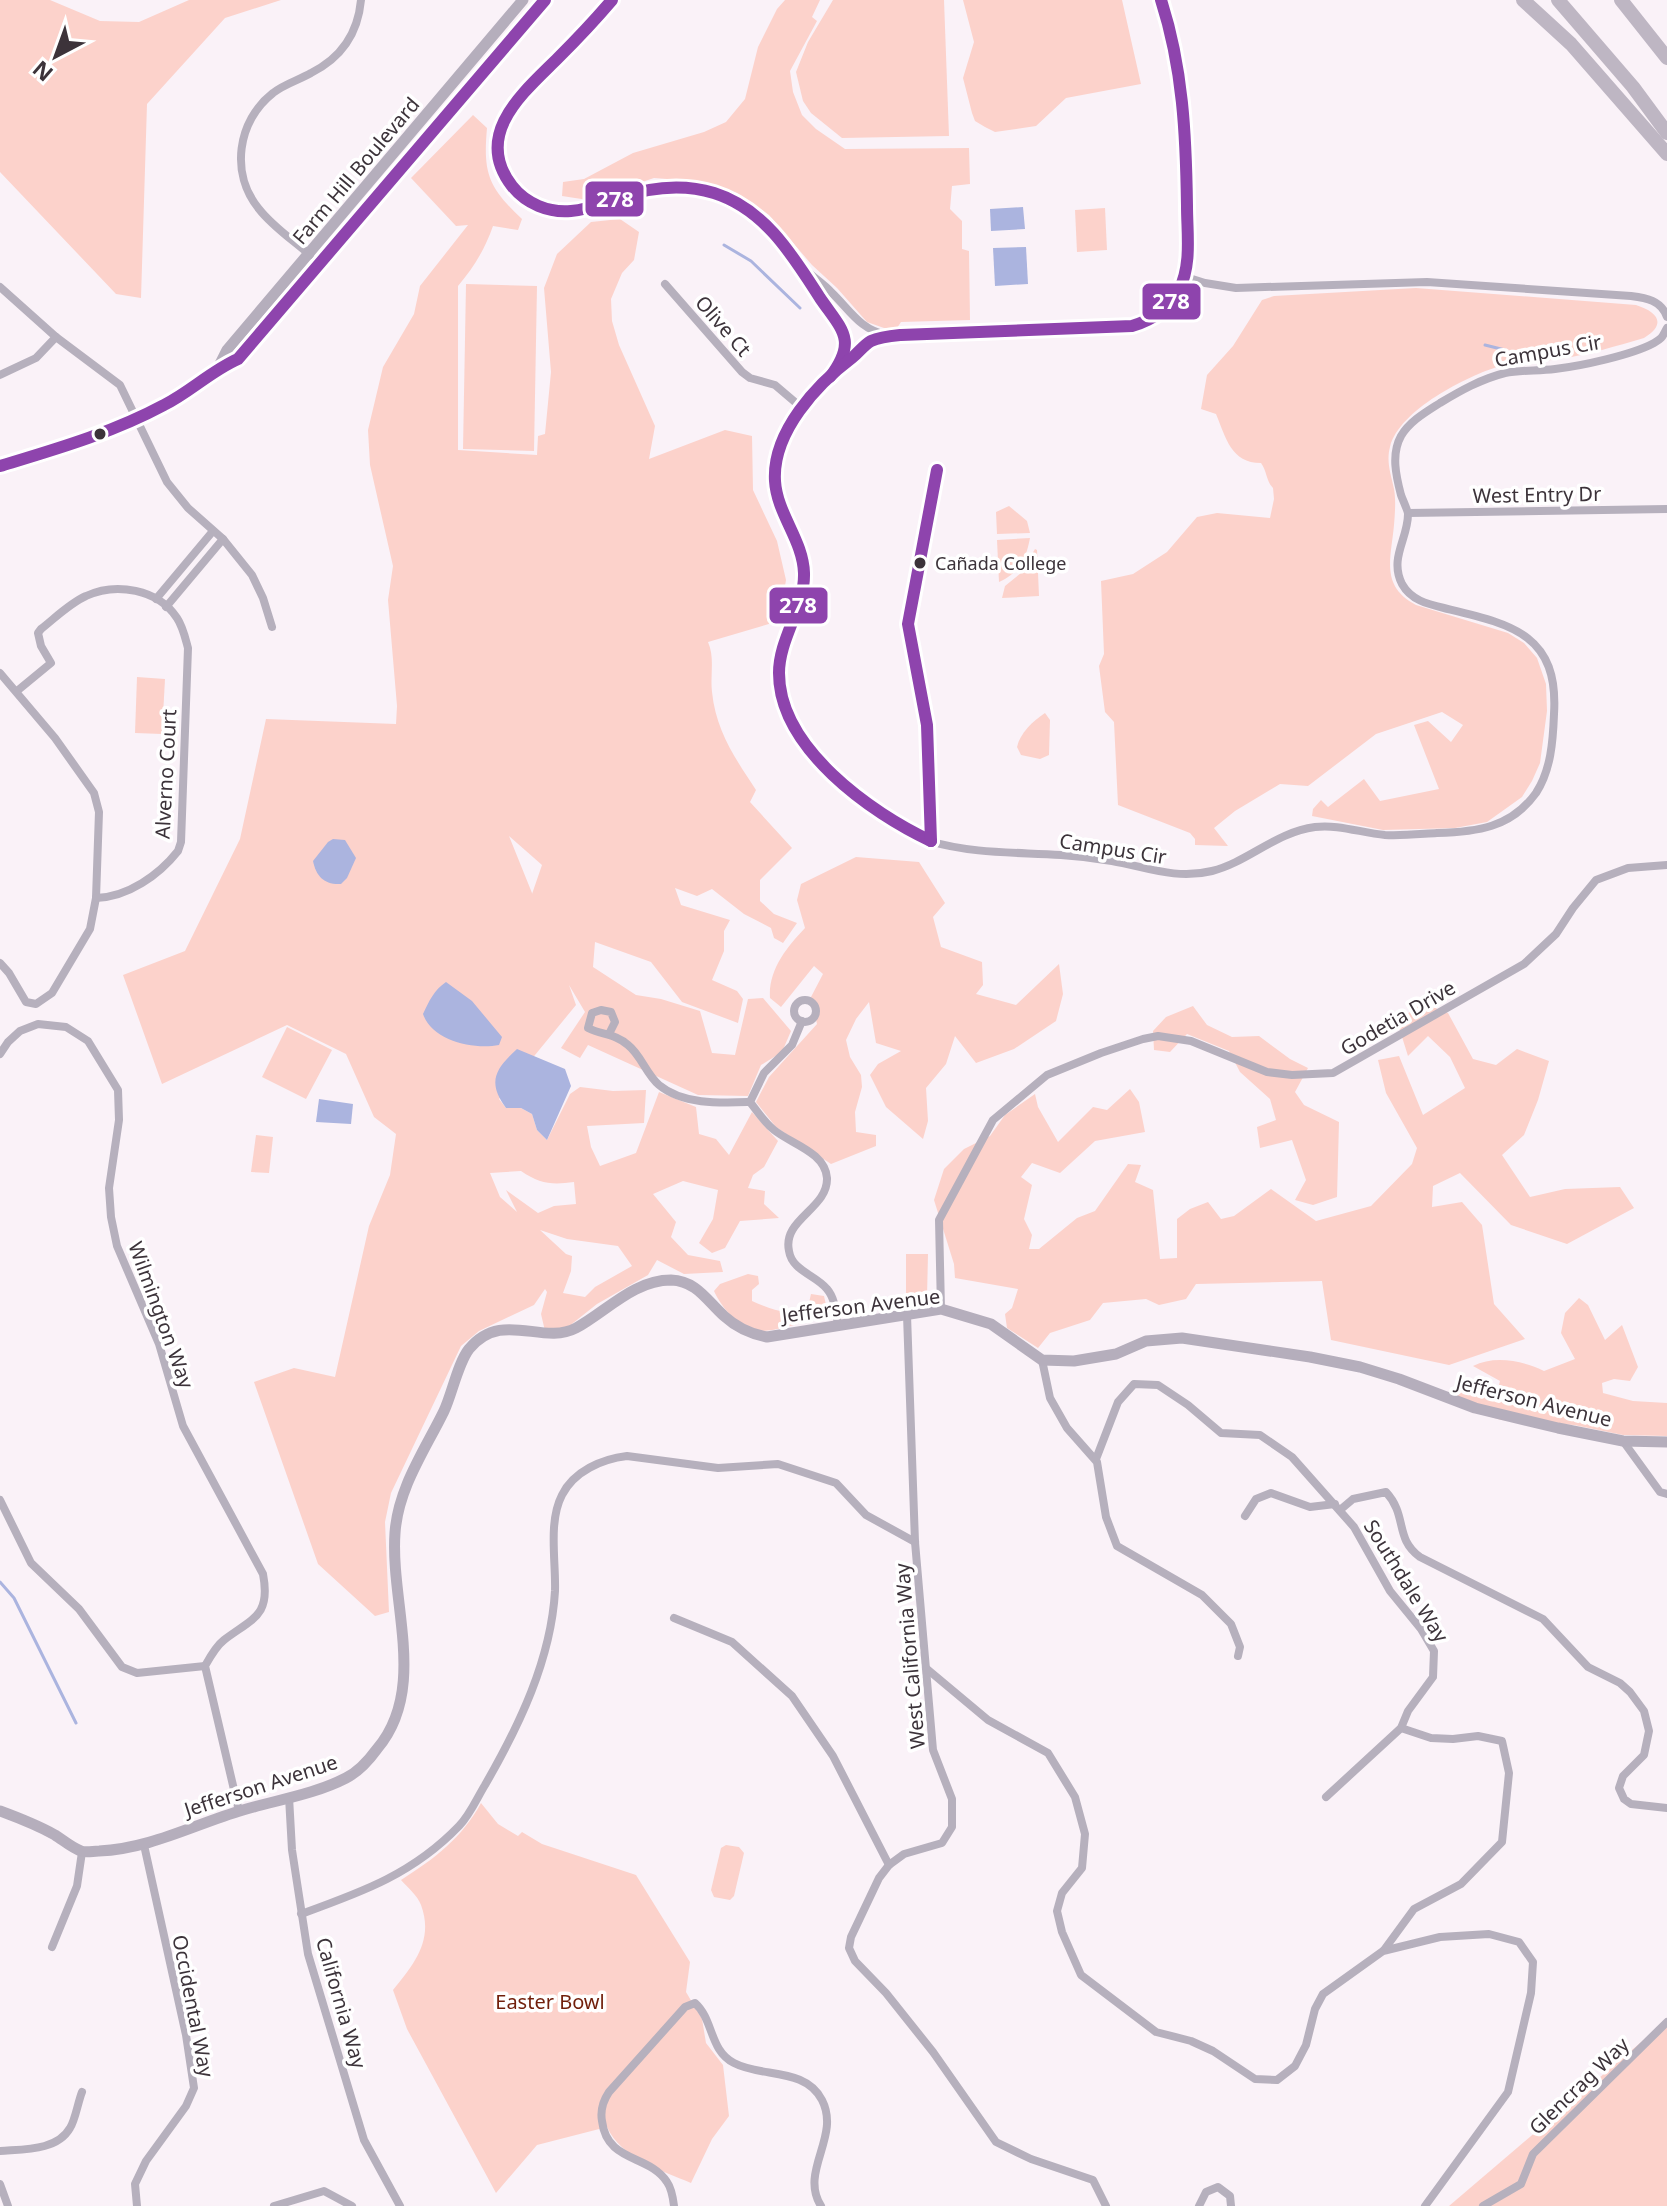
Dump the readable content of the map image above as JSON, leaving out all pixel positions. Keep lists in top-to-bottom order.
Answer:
{
  "streets": {
    "street": [
      "Farm Hill Boulevard",
      "Olive Ct",
      "Campus Cir",
      "West Entry Dr",
      "Alverno Court",
      "Godetia Drive",
      "Jefferson Avenue",
      "Wilmington Way",
      "Southdale Way",
      "West California Way",
      "California Way",
      "Occidental Way",
      "Glencrag Way"
    ]
  },
  "crossings": [
    ["Olive Ct", "Campus Cir"],
    ["Campus Cir", "West Entry Dr"],
    ["Godetia Drive", "Jefferson Avenue"],
    ["Jefferson Avenue", "West California Way"],
    ["Jefferson Avenue", "California Way"],
    ["Jefferson Avenue", "Occidental Way"]
  ],
  "parks": ["Easter Bowl"],
  "places": ["Cañada College"],
  "lines": ["transit line 278"],
  "north": "bottom left"
}
